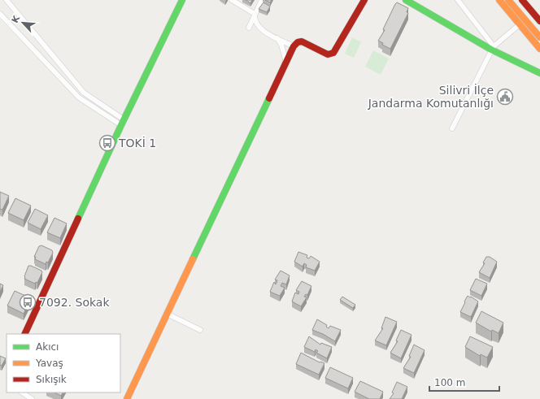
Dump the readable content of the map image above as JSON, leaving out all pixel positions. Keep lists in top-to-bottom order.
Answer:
{
  "places": {
    "public building": ["Silivri İlçe Jandarma Komutanlığı"],
    "bus stop": ["TOKİ 1", "7092. Sokak"]
  },
  "legend": ["Akıcı", "Yavaş", "Sıkışık"],
  "scale_bar": "100 m",
  "north": "top left"
}
